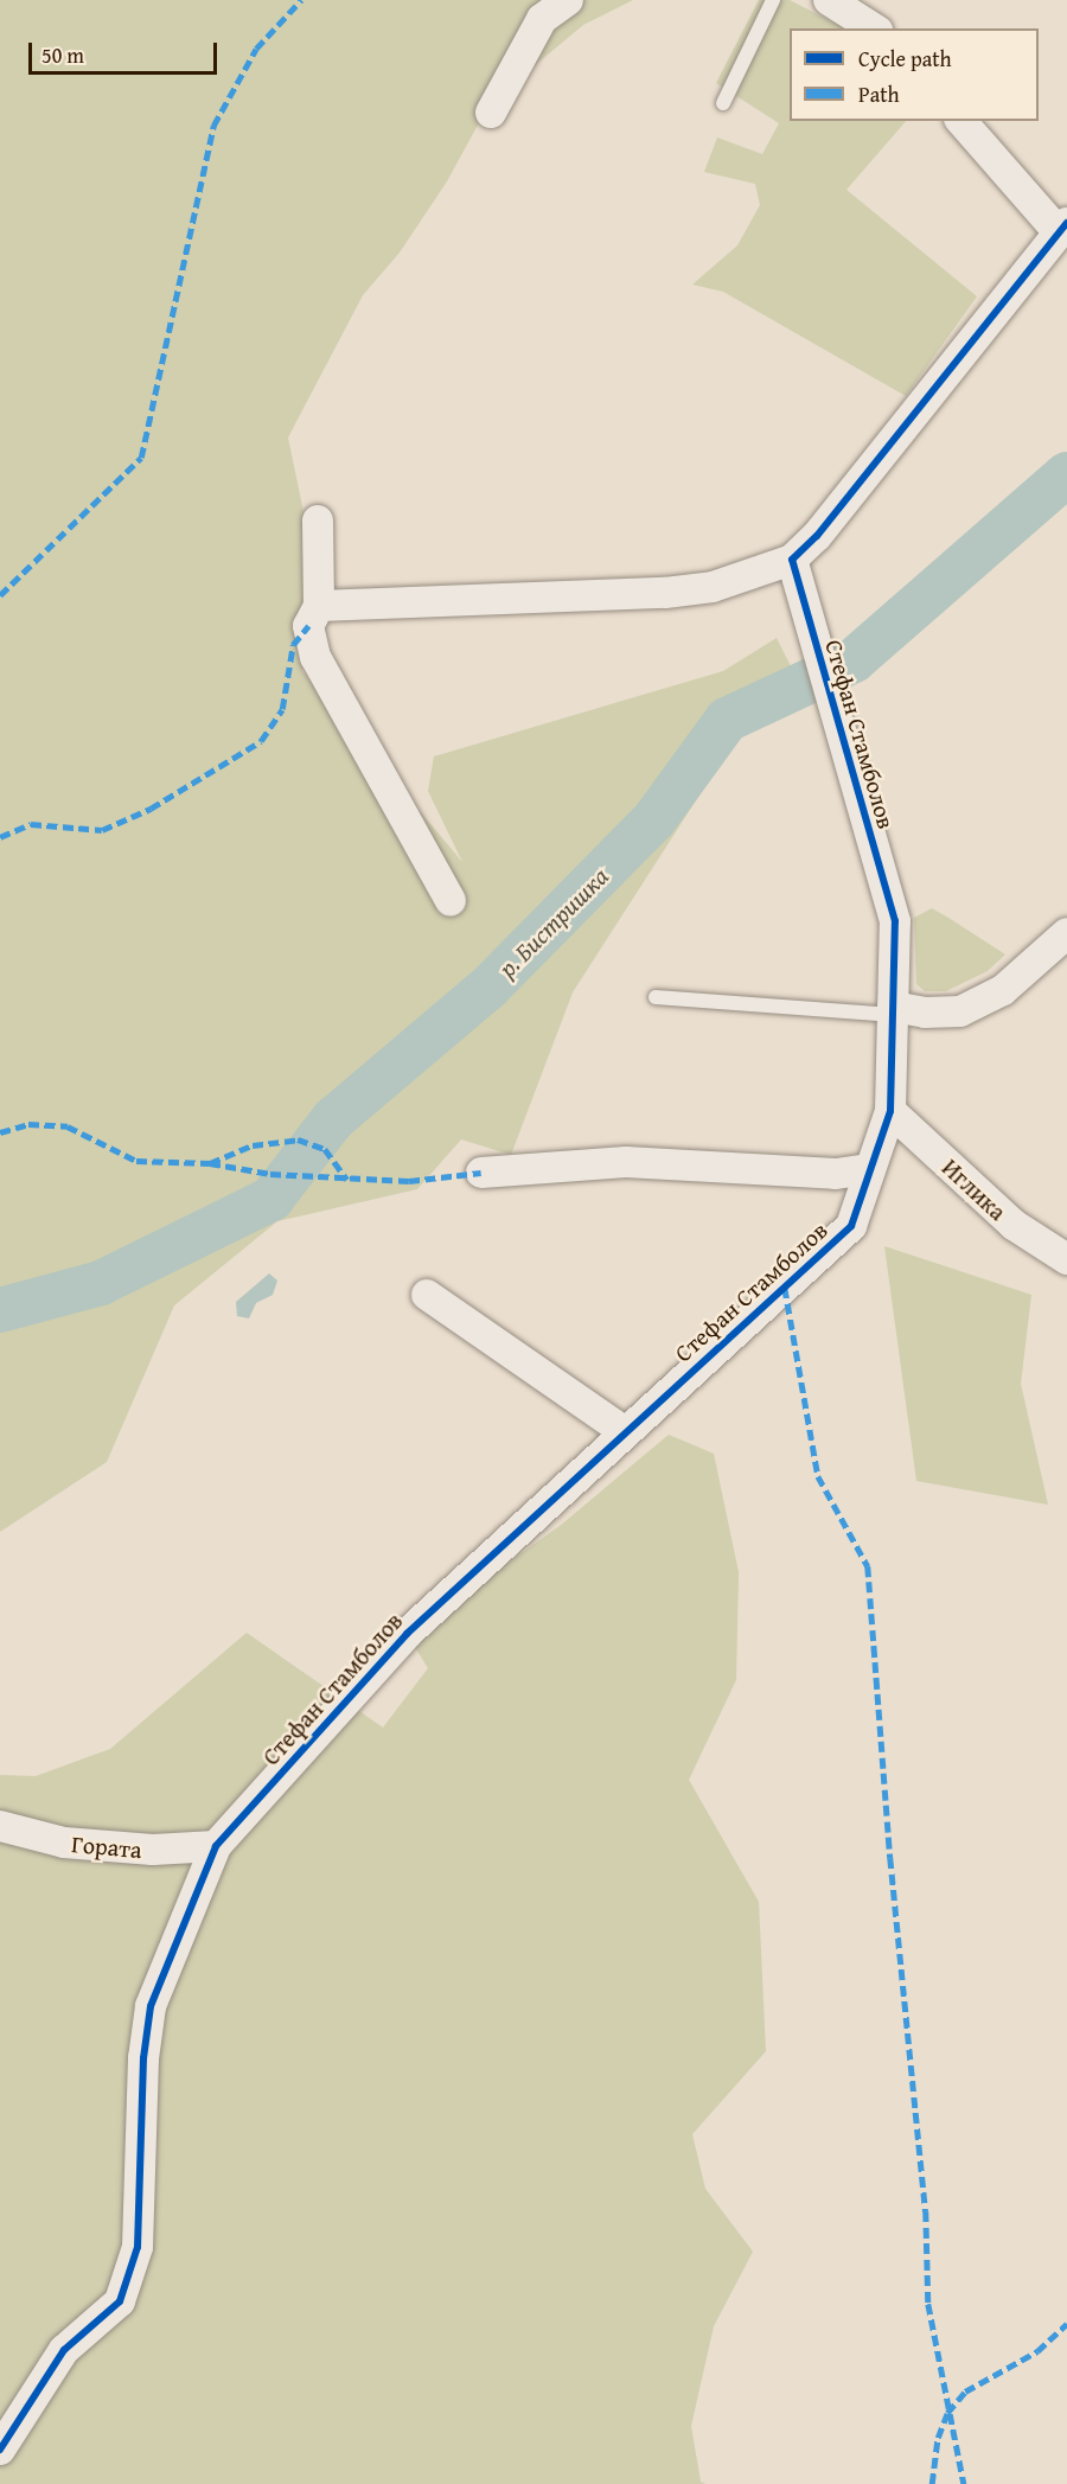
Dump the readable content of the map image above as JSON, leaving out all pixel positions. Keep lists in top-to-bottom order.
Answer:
{
  "streets": {
    "street": ["Стефан Стамболов", "Иглика", "Гората"]
  },
  "crossings": [
    ["Стефан Стамболов", "Иглика"],
    ["Стефан Стамболов", "Гората"]
  ],
  "water": ["р. Бистришка"],
  "legend": ["Cycle path", "Path"],
  "scale_bar": "50 m"
}
